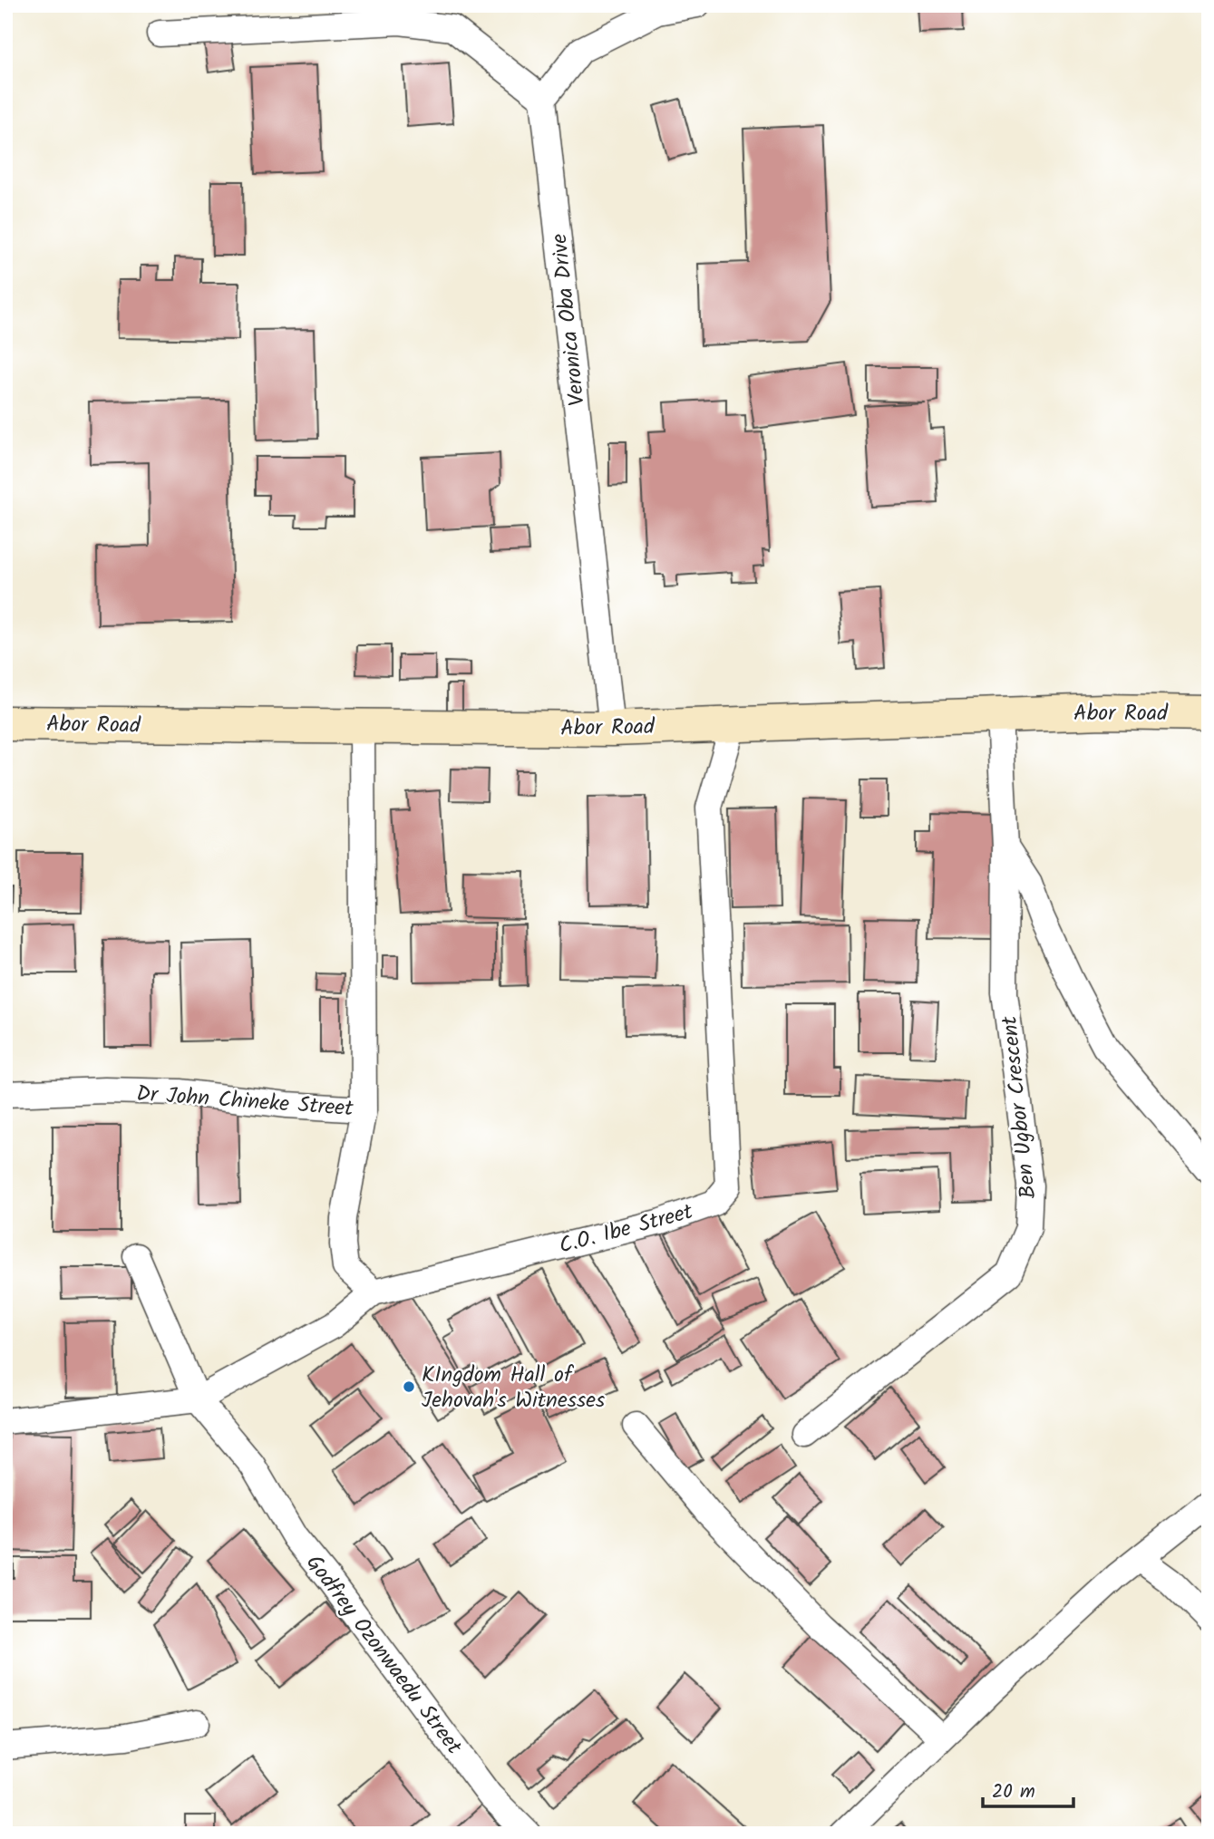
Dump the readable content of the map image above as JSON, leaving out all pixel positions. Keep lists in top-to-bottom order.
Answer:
{
  "streets": {
    "street": [
      "Veronica Oba Drive",
      "Abor Road",
      "Dr John Chineke Street",
      "Ben Ugbor Crescent",
      "C.O. Ibe Street",
      "Godfrey Ozonwaedu Street"
    ]
  },
  "crossings": [
    ["Veronica Oba Drive", "Abor Road"],
    ["Abor Road", "Ben Ugbor Crescent"],
    ["Abor Road", "C.O. Ibe Street"],
    ["Dr John Chineke Street", "C.O. Ibe Street"],
    ["C.O. Ibe Street", "Godfrey Ozonwaedu Street"]
  ],
  "places": ["KIngdom Hall of Jehovah's Witnesses"],
  "scale_bar": "20 m"
}
